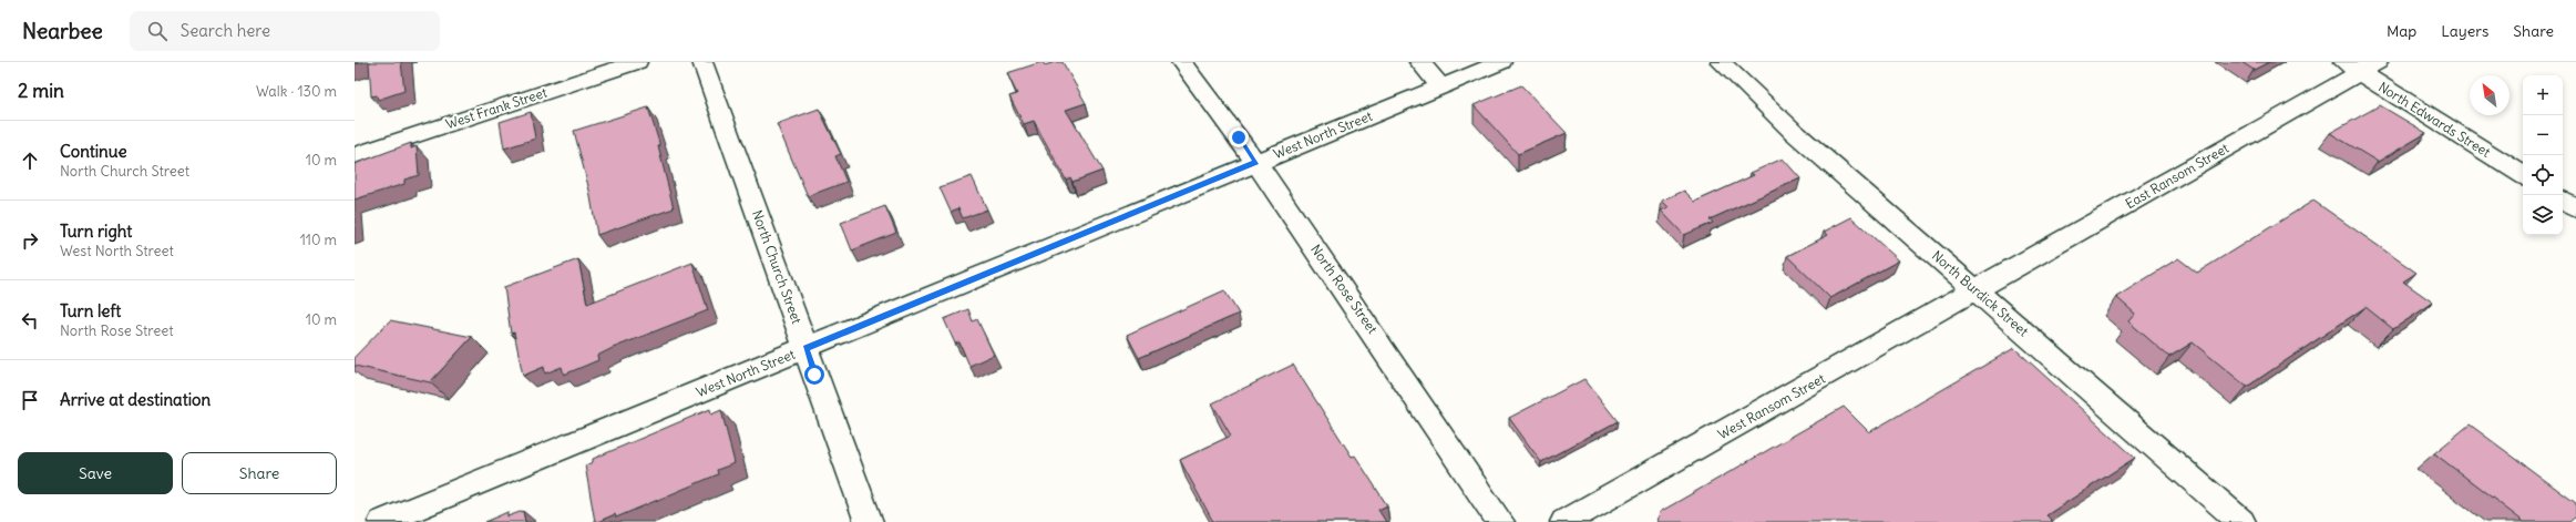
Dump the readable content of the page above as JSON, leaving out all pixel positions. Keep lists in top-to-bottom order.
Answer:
{
  "streets": {
    "street": [
      "West Frank Street",
      "North Edwards Street",
      "West North Street",
      "East Ransom Street",
      "North Church Street",
      "North Rose Street",
      "North Burdick Street",
      "West Ransom Street"
    ]
  },
  "crossings": [
    ["North Edwards Street", "East Ransom Street"],
    ["West North Street", "North Church Street"],
    ["West North Street", "North Rose Street"],
    ["East Ransom Street", "North Burdick Street"],
    ["East Ransom Street", "West Ransom Street"],
    ["North Burdick Street", "West Ransom Street"]
  ],
  "north": "top left",
  "page": {
    "header": "Nearbee",
    "search": "Search here",
    "nav": ["Map", "Layers", "Share"],
    "heading": ["2 min", "Walk · 130 m"],
    "map_buttons": ["+", "−"],
    "list": [
      ["Continue", "North Church Street", "10 m"],
      ["Turn right", "West North Street", "110 m"],
      ["Turn left", "North Rose Street", "10 m"],
      "Arrive at destination"
    ],
    "buttons": ["Save", "Share"]
  }
}
